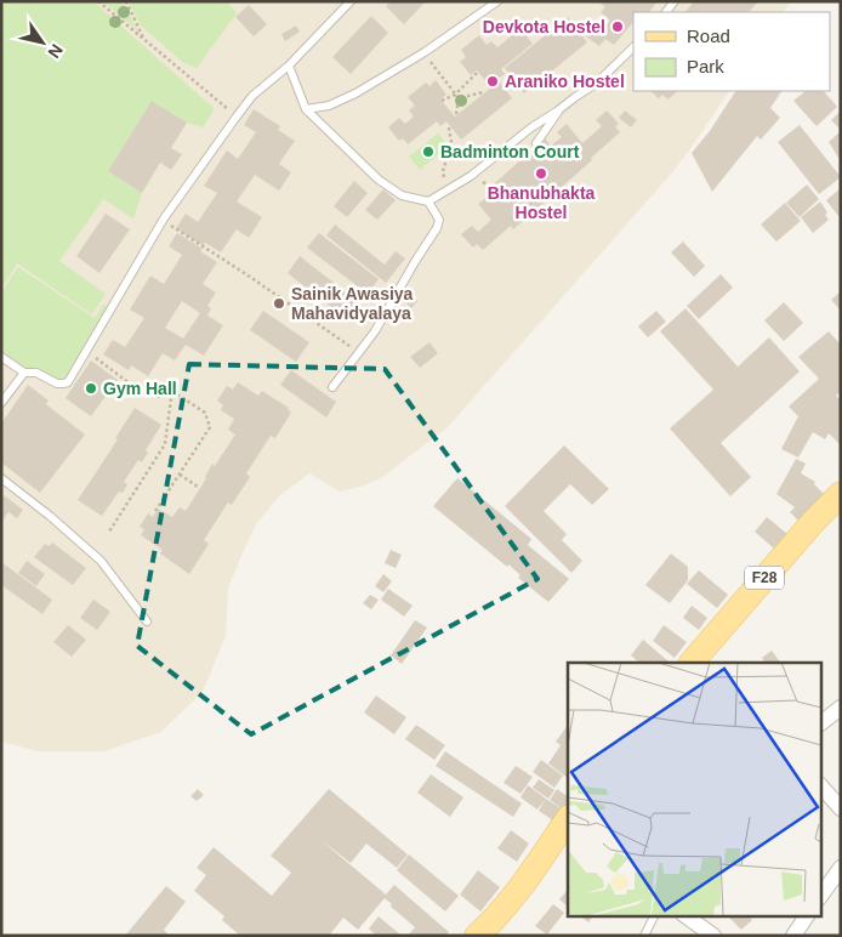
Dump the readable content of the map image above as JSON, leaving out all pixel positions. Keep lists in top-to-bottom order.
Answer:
{
  "streets": {
    "main road": ["F28"]
  },
  "places": [
    "Devkota Hostel",
    "Araniko Hostel",
    "Badminton Court",
    "Bhanubhakta Hostel",
    "Sainik Awasiya Mahavidyalaya",
    "Gym Hall"
  ],
  "legend": ["Road", "Park"],
  "north": "bottom right"
}
